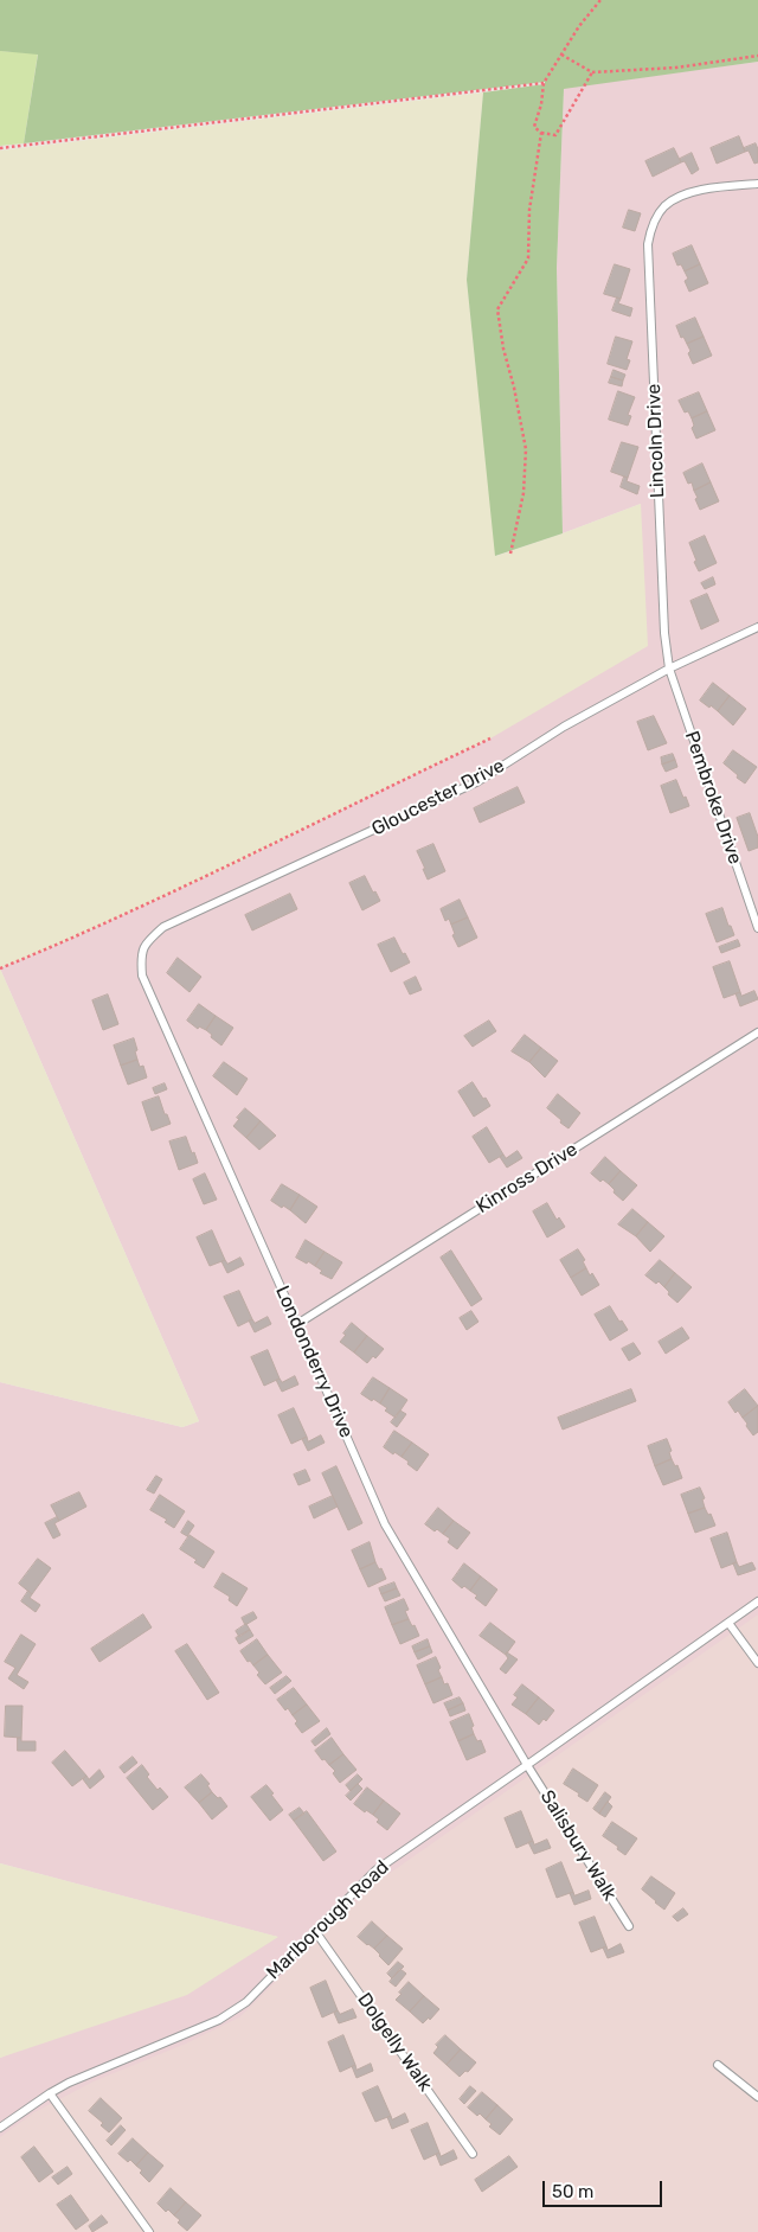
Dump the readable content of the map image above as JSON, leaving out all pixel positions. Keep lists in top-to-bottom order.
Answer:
{
  "streets": {
    "lane": [
      "Lincoln Drive",
      "Gloucester Drive",
      "Pembroke Drive",
      "Kinross Drive",
      "Londonderry Drive",
      "Salisbury Walk",
      "Marlborough Road",
      "Dolgelly Walk"
    ]
  },
  "crossings": [
    ["Lincoln Drive", "Gloucester Drive"],
    ["Lincoln Drive", "Pembroke Drive"],
    ["Gloucester Drive", "Pembroke Drive"],
    ["Gloucester Drive", "Londonderry Drive"],
    ["Kinross Drive", "Londonderry Drive"],
    ["Londonderry Drive", "Salisbury Walk"],
    ["Londonderry Drive", "Marlborough Road"],
    ["Salisbury Walk", "Marlborough Road"],
    ["Marlborough Road", "Dolgelly Walk"]
  ],
  "scale_bar": "50 m"
}
